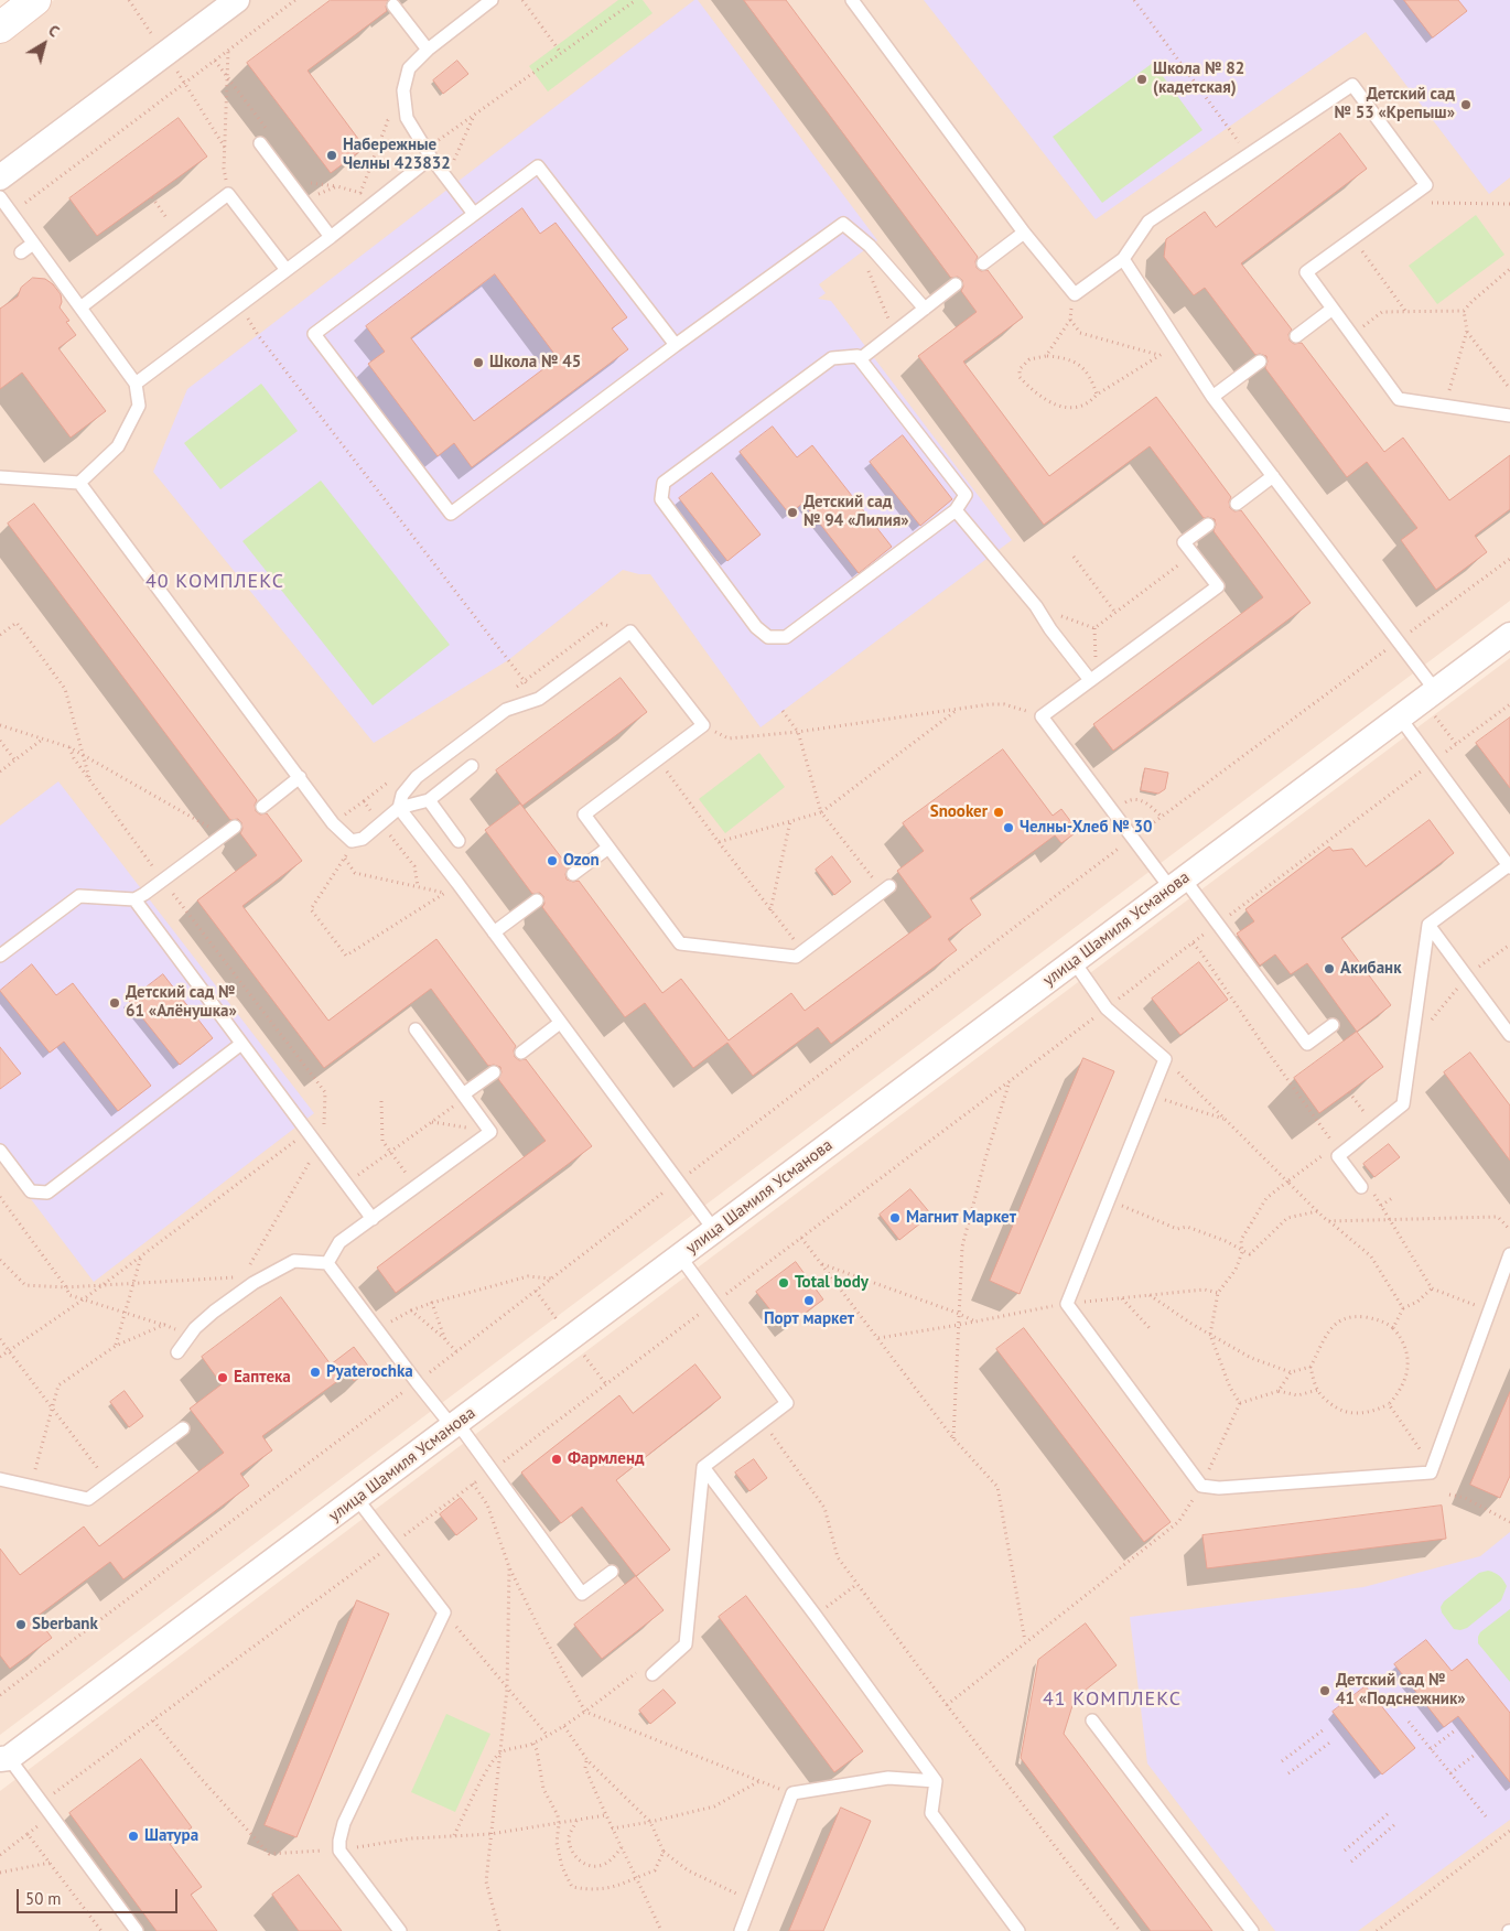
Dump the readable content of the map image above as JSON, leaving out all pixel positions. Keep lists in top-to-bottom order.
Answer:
{
  "streets": {
    "street": ["улица Шамиля Усманова"]
  },
  "districts": ["40 КОМПЛЕКС", "41 КОМПЛЕКС"],
  "places": [
    "Школа № 82 (кадетская)",
    "Детский сад № 53 «Крепыш»",
    "Набережные Челны 423832",
    "Школа № 45",
    "Детский сад № 94 «Лилия»",
    "Snooker",
    "Челны-Хлеб № 30",
    "Ozon",
    "Акибанк",
    "Детский сад № 61 «Алёнушка»",
    "Магнит Маркет",
    "Total body",
    "Порт маркет",
    "Pyaterochka",
    "Еаптека",
    "Фармленд",
    "Sberbank",
    "Детский сад № 41 «Подснежник»",
    "Шатура"
  ],
  "scale_bar": "50 m",
  "north": "top right"
}
